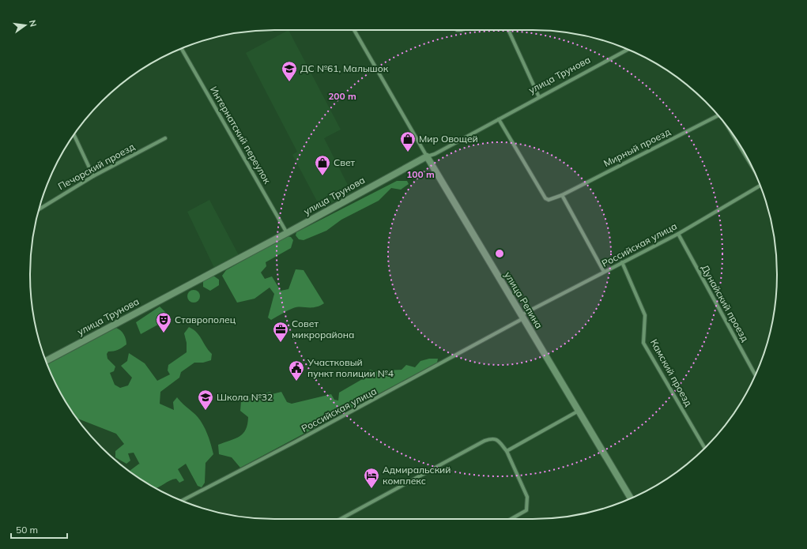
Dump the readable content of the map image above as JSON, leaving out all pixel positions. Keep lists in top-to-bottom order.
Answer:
{
  "streets": {
    "street": [
      "улица Трунова",
      "Интернатский переулок",
      "Мирный проезд",
      "Печорский проезд",
      "Российская улица",
      "улица Репина",
      "Дунайский проезд",
      "Камский проезд"
    ]
  },
  "crossings": [
    ["улица Трунова", "Интернатский переулок"],
    ["улица Трунова", "Мирный проезд"],
    ["улица Трунова", "улица Репина"],
    ["Российская улица", "улица Репина"],
    ["Российская улица", "Дунайский проезд"],
    ["Российская улица", "Камский проезд"]
  ],
  "places": {
    "school or university": ["ДС №61, Малышок", "Школа №32"],
    "shop": ["Мир Овощей", "Свет"],
    "theatre": ["Ставрополец"],
    "office": ["Совет микрорайона"],
    "public building": ["Участковый пункт полиции №4"],
    "hotel": ["Адмиральский комплекс"]
  },
  "scale_bar": "50 m",
  "north": "right",
  "rings": ["200 m", "100 m"]
}
